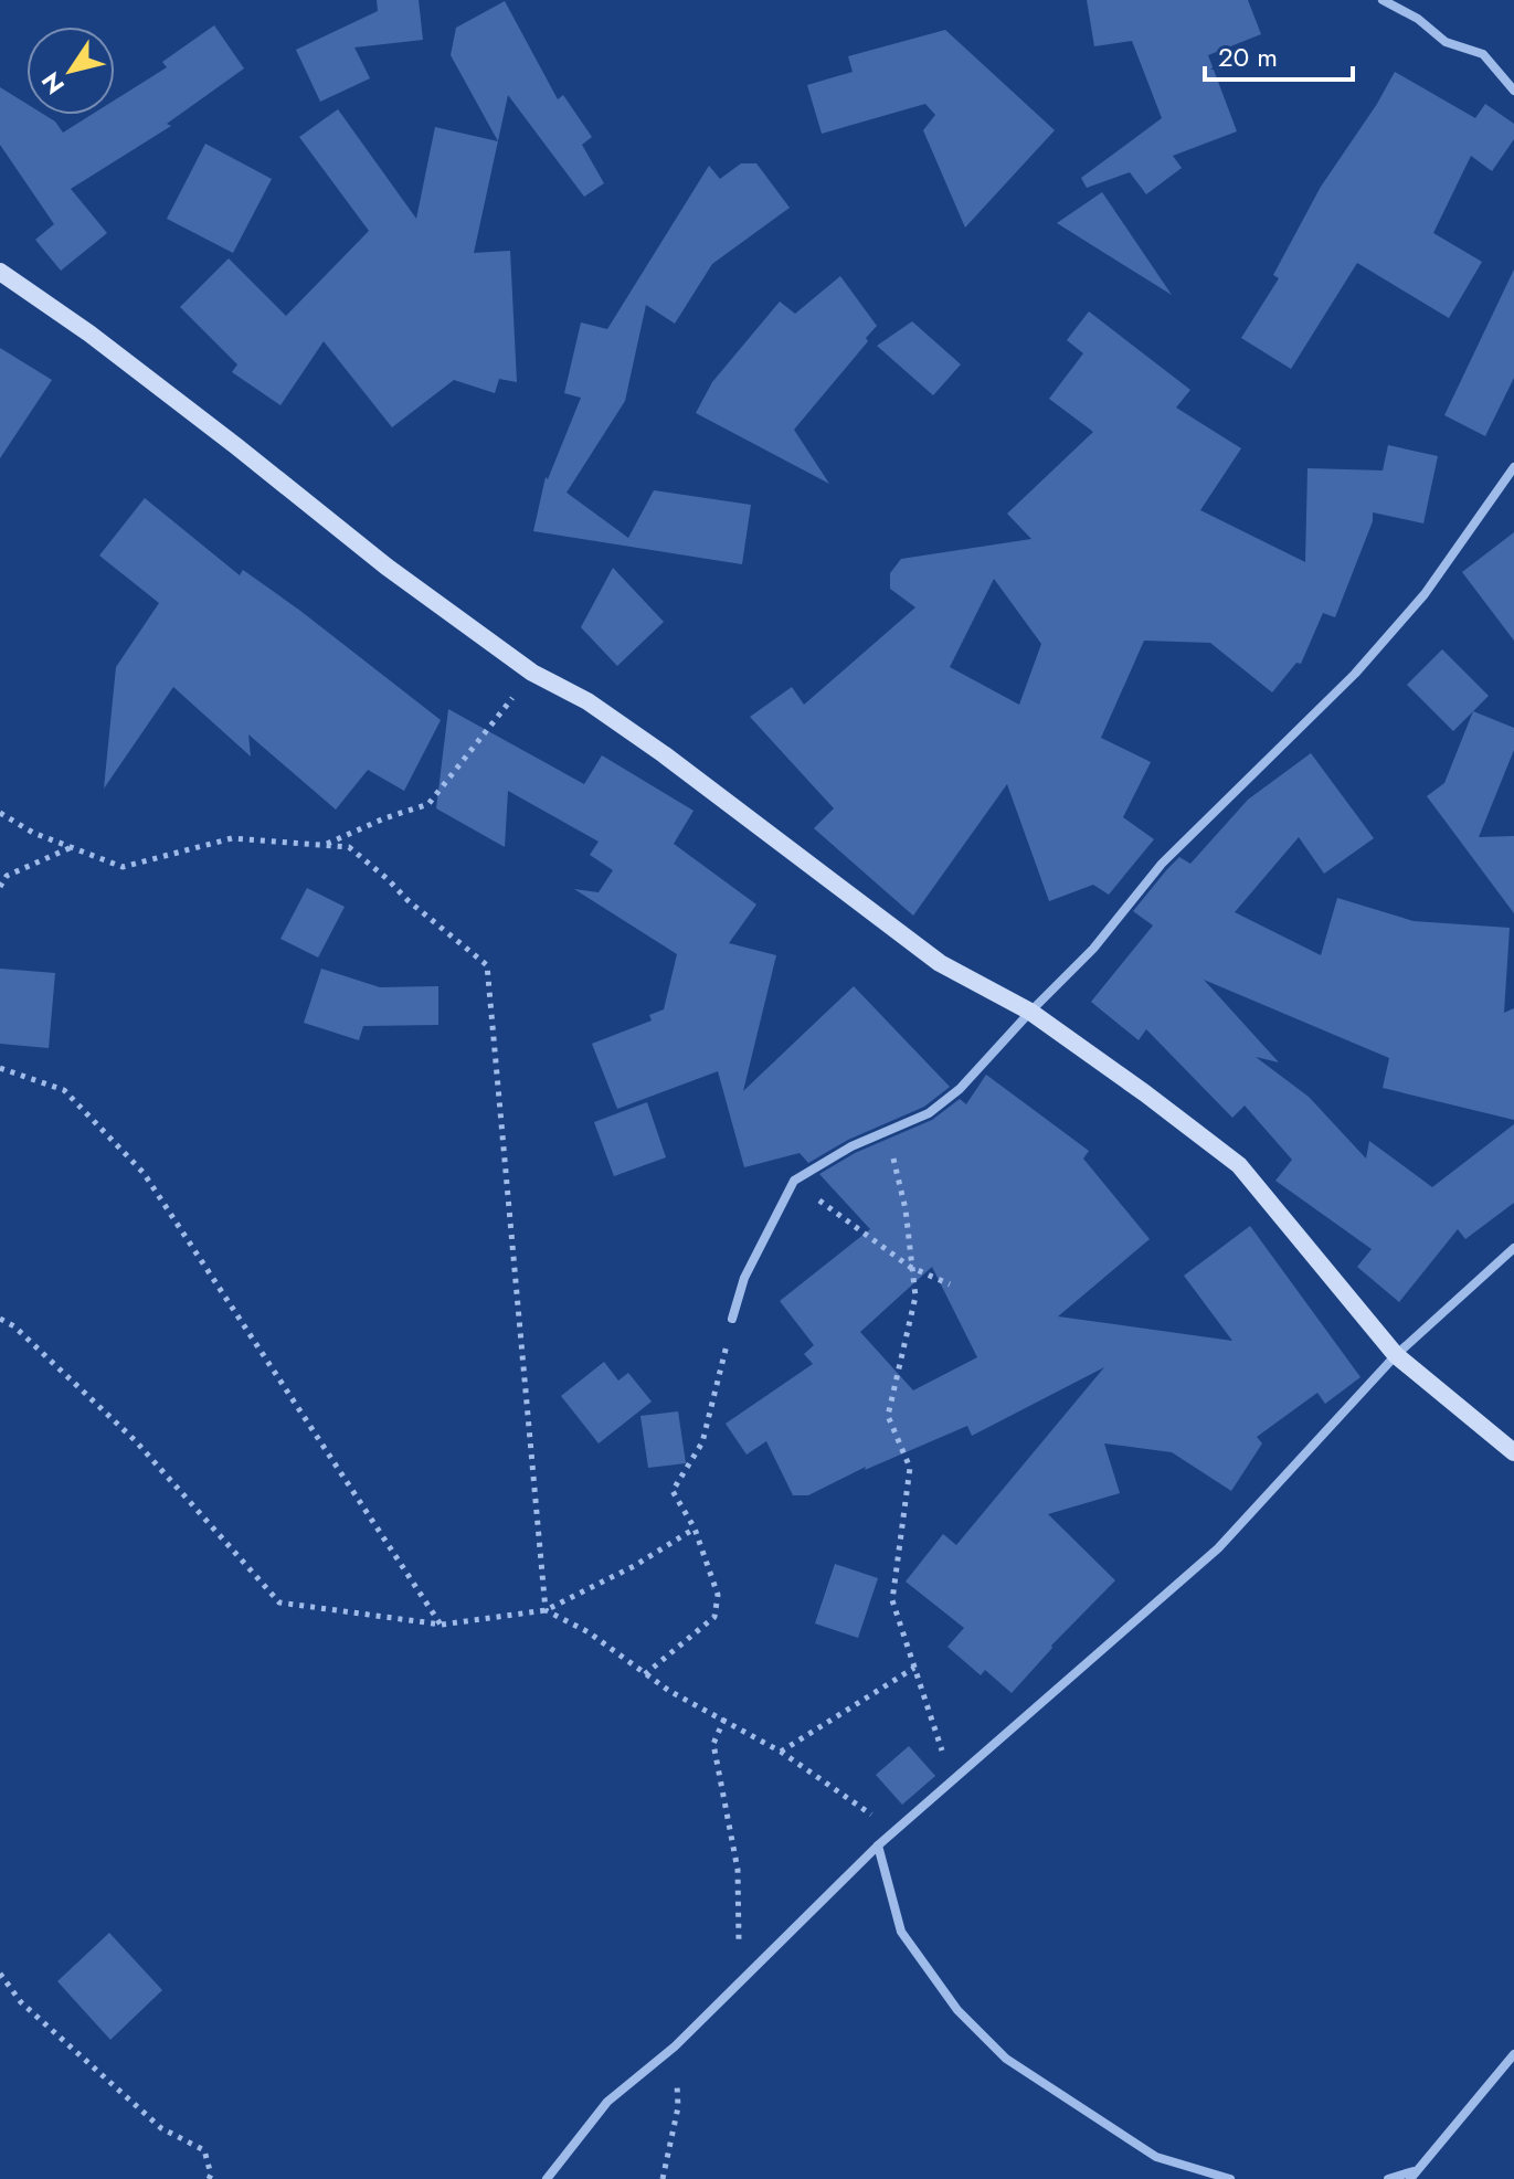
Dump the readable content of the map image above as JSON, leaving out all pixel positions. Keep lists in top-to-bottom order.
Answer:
{
  "scale_bar": "20 m",
  "north": "bottom left"
}
